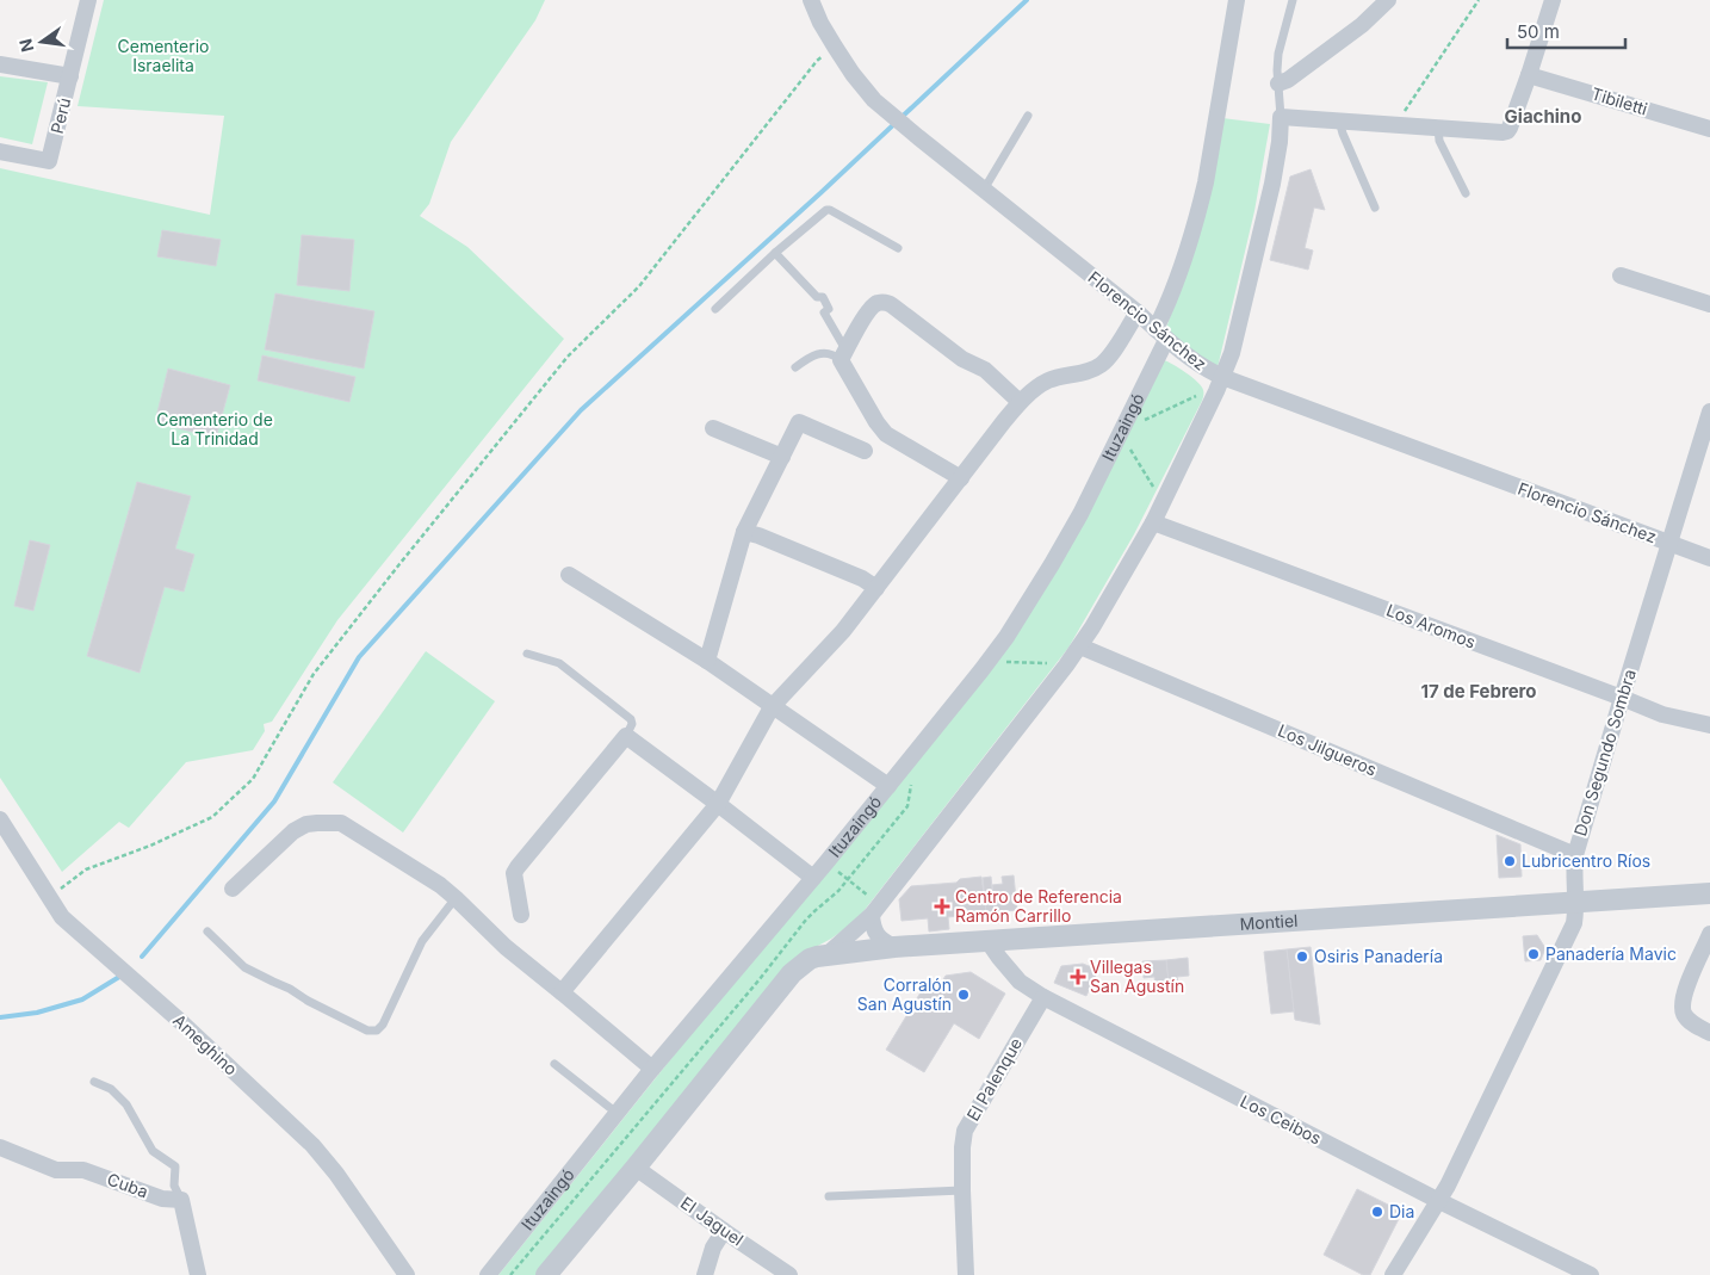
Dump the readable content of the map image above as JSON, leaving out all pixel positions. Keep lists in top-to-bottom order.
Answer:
{
  "streets": {
    "street": [
      "Tibiletti",
      "Perú",
      "Florencio Sánchez",
      "Ituzaingó",
      "Los Aromos",
      "Los Jilgueros",
      "Don Segundo Sombra",
      "Montiel",
      "Ameghino",
      "El Palenque",
      "Los Ceibos",
      "Cuba",
      "El Jaguel"
    ]
  },
  "crossings": [
    ["Florencio Sánchez", "Ituzaingó"],
    ["Florencio Sánchez", "Don Segundo Sombra"],
    ["Los Aromos", "Don Segundo Sombra"],
    ["Los Jilgueros", "Don Segundo Sombra"],
    ["Don Segundo Sombra", "Montiel"],
    ["Don Segundo Sombra", "Los Ceibos"],
    ["Montiel", "Los Ceibos"],
    ["El Palenque", "Los Ceibos"]
  ],
  "districts": ["Giachino", "17 de Febrero"],
  "parks": ["Cementerio Israelita", "Cementerio de La Trinidad"],
  "places": {
    "other": [
      "Lubricentro Ríos",
      "Panadería Mavic",
      "Osiris Panadería",
      "Corralón San Agustín",
      "Dia"
    ],
    "health": ["Centro de Referencia Ramón Carrillo", "Villegas San Agustín"]
  },
  "scale_bar": "50 m",
  "north": "left"
}
